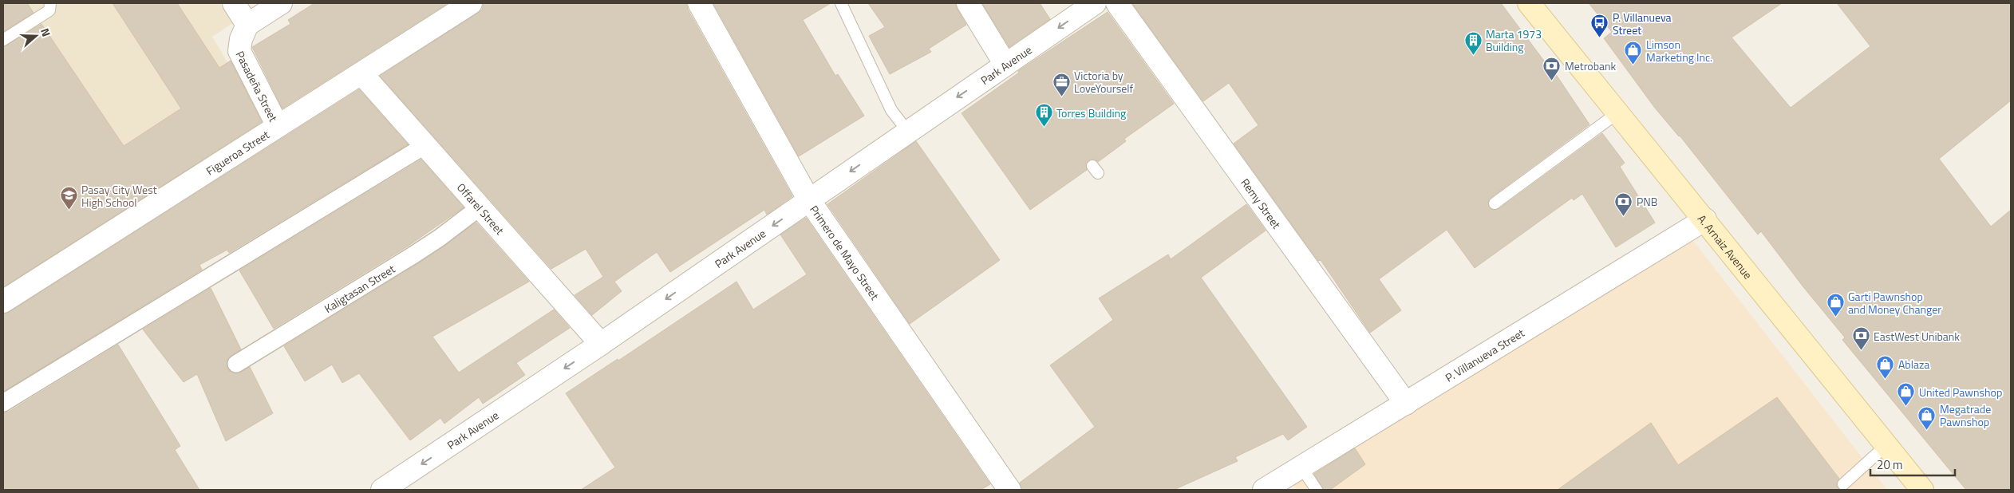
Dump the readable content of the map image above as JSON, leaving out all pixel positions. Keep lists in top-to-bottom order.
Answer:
{
  "streets": {
    "main road": ["A. Arnaiz Avenue"],
    "street": [
      "Park Avenue",
      "Pasadeña Street",
      "Figueroa Street",
      "Remy Street",
      "Offarel Street",
      "Primero de Mayo Street",
      "Kaligtasan Street",
      "P. Villanueva Street"
    ]
  },
  "crossings": [
    ["Park Avenue", "Offarel Street"],
    ["Park Avenue", "Primero de Mayo Street"],
    ["Pasadeña Street", "Figueroa Street"],
    ["Figueroa Street", "Offarel Street"],
    ["Remy Street", "P. Villanueva Street"],
    ["Offarel Street", "Kaligtasan Street"],
    ["A. Arnaiz Avenue", "P. Villanueva Street"]
  ],
  "one_way": ["Park Avenue"],
  "places": {
    "bus stop": ["P. Villanueva Street"],
    "building": ["Marta 1973 Building", "Torres Building"],
    "shop": [
      "Limson Marketing Inc.",
      "Garti Pawnshop and Money Changer",
      "Ablaza",
      "United Pawnshop",
      "Megatrade Pawnshop"
    ],
    "bank": ["Metrobank", "PNB", "EastWest Unibank"],
    "office": ["Victoria by LoveYourself"],
    "school or university": ["Pasay City West High School"]
  },
  "scale_bar": "20 m",
  "north": "right"
}
